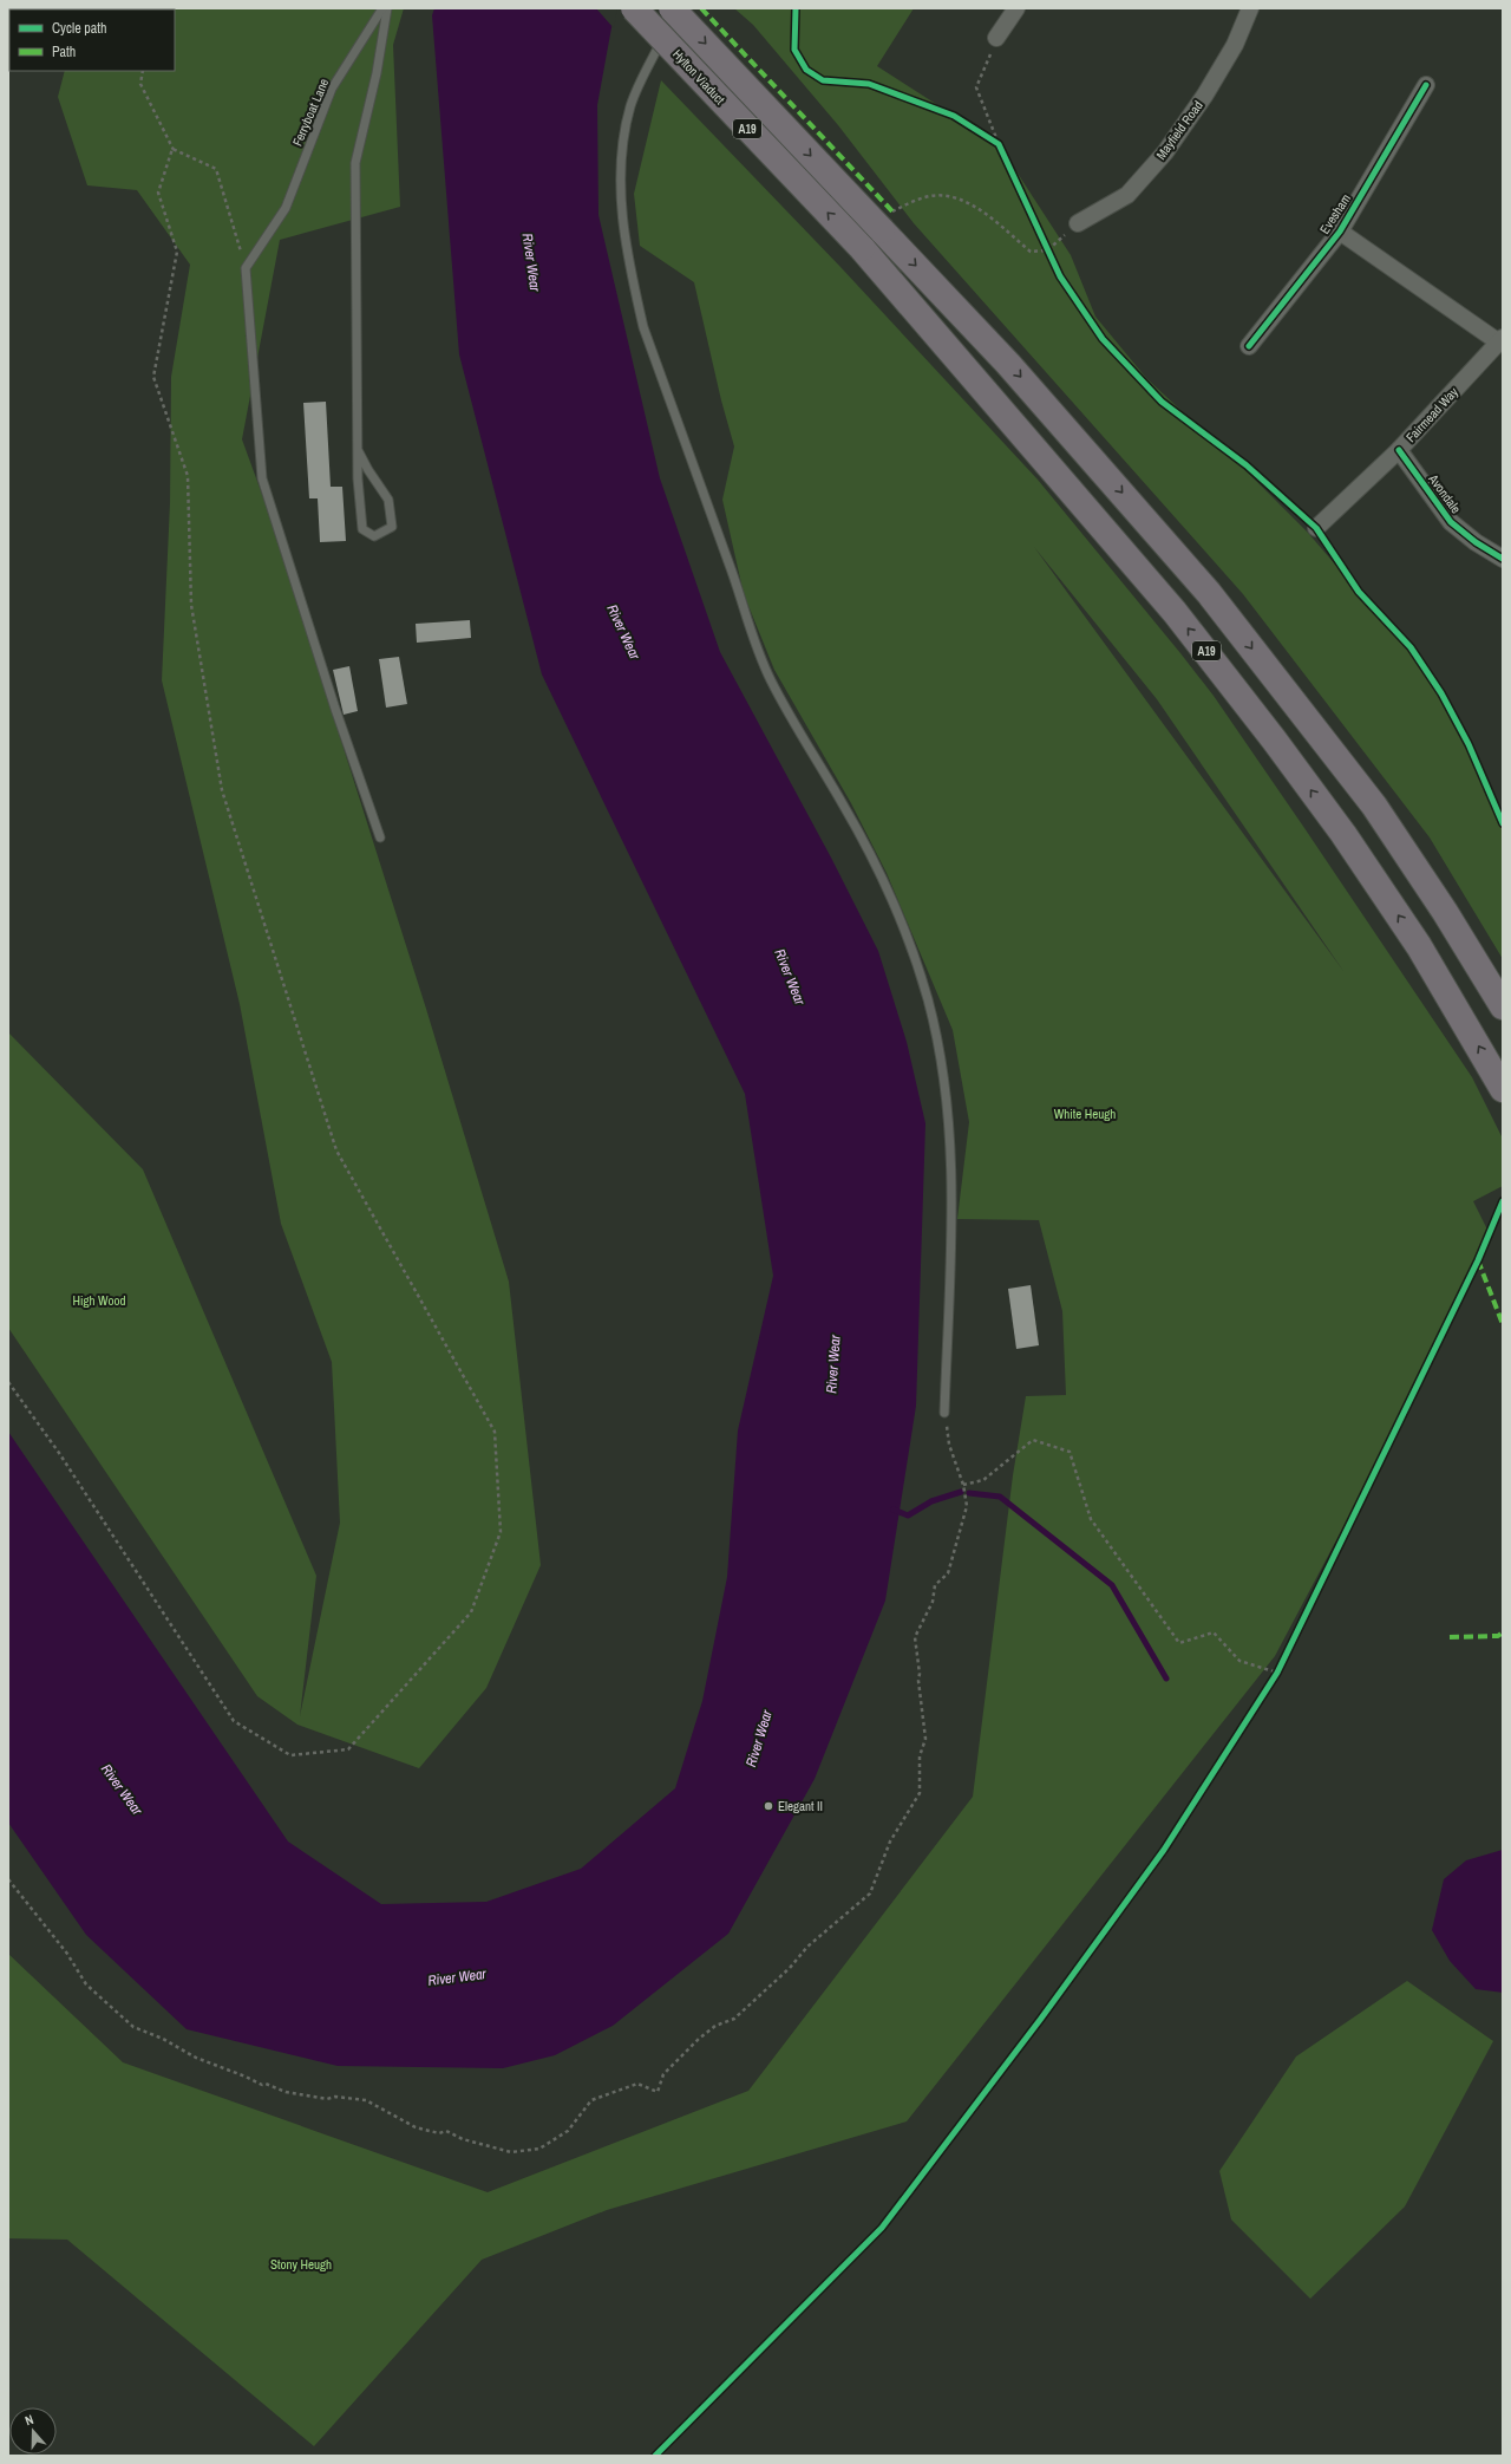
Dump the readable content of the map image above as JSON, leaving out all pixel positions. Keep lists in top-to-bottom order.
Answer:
{
  "streets": {
    "highway": ["Hylton Viaduct", "A19"],
    "street": [
      "Mayfield Road",
      "Evesham",
      "Fairmead Way",
      "Avondale"
    ],
    "lane": ["Ferryboat Lane"]
  },
  "crossings": [
    ["Evesham", "Fairmead Way"],
    ["Fairmead Way", "Avondale"]
  ],
  "water": ["River Wear"],
  "parks": ["White Heugh", "High Wood", "Stony Heugh"],
  "places": ["Elegant II"],
  "legend": ["Cycle path", "Path"],
  "north": "top"
}
